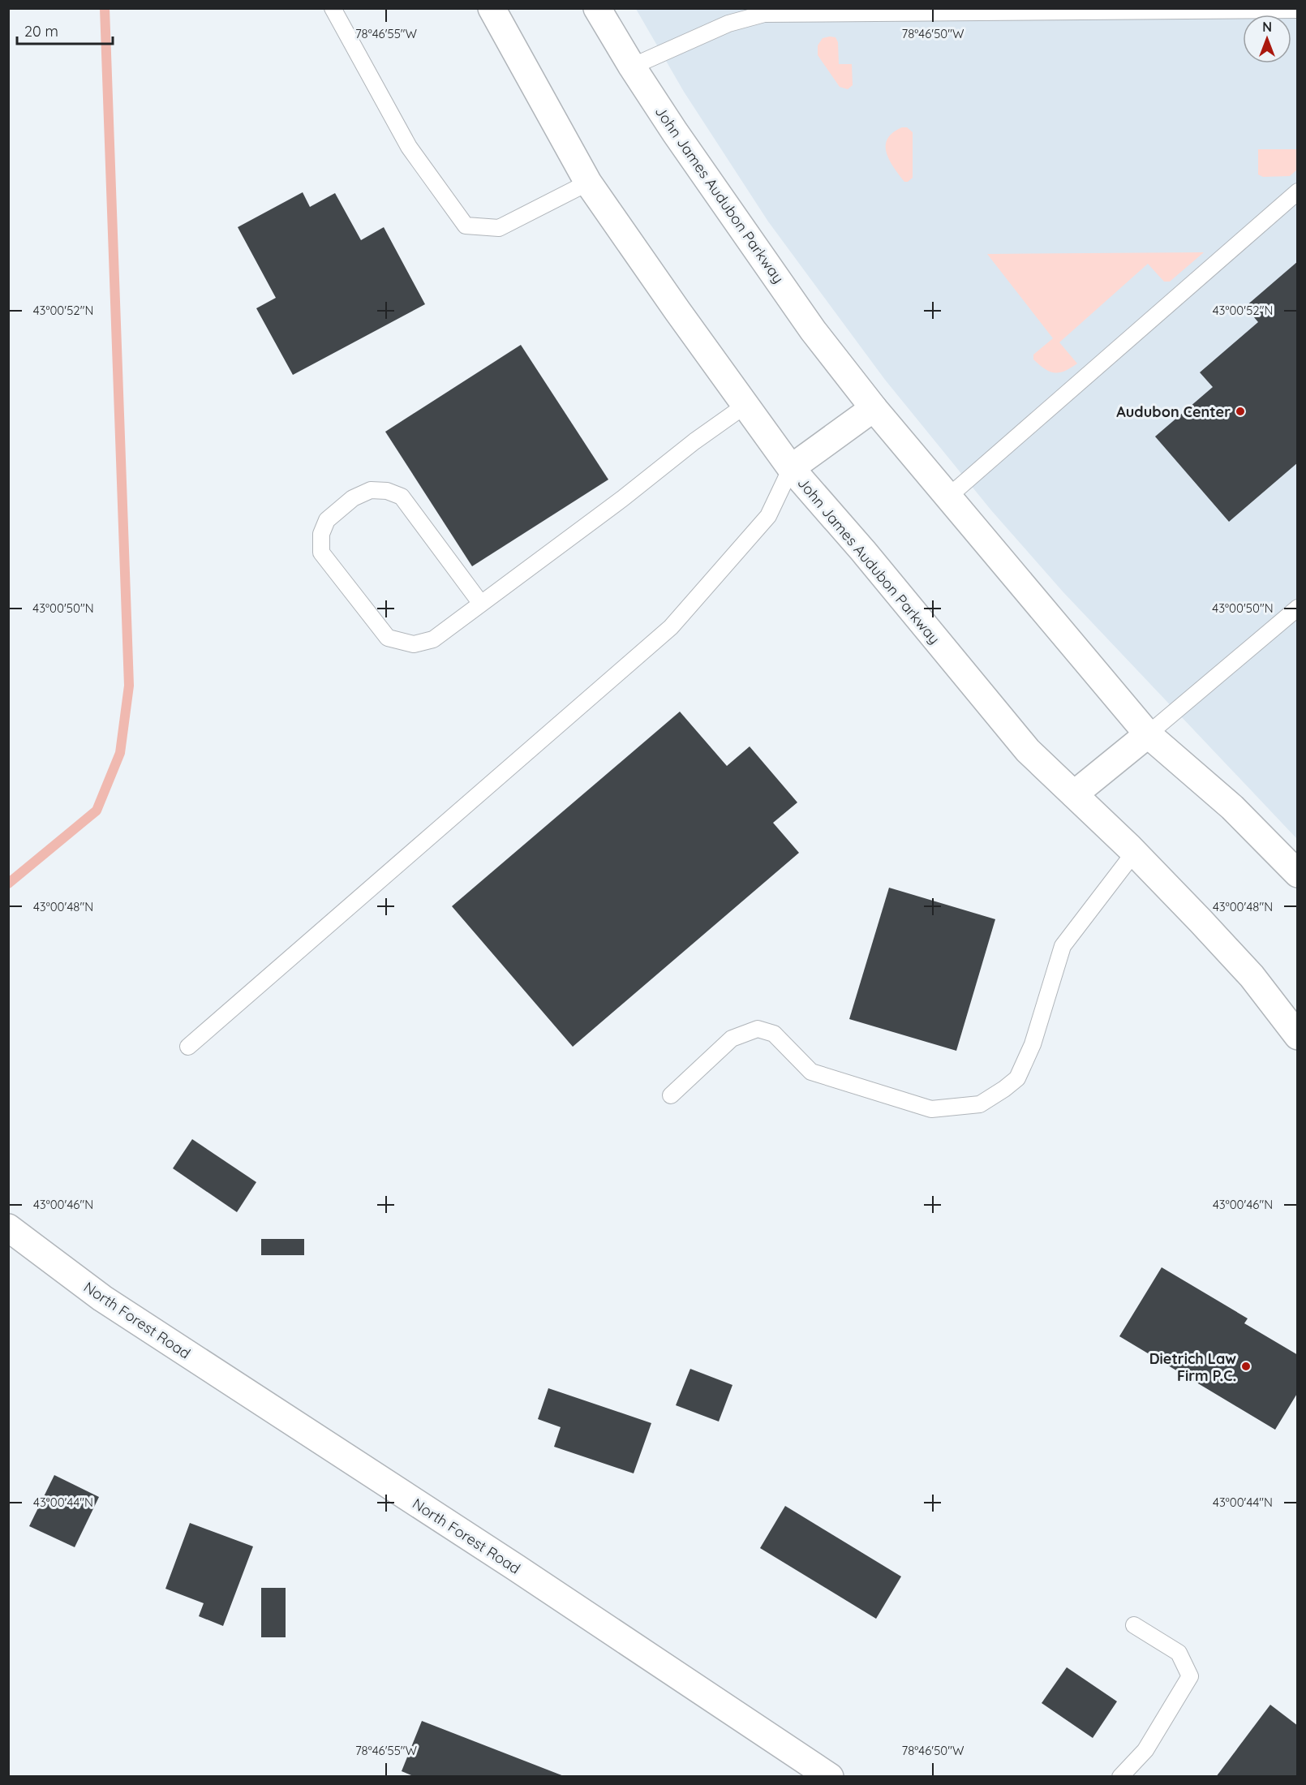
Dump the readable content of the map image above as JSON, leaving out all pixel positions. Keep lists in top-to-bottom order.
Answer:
{
  "streets": {
    "main road": ["John James Audubon Parkway", "North Forest Road"]
  },
  "places": ["Audubon Center", "Dietrich Law Firm P.C."],
  "scale_bar": "20 m",
  "north": "top",
  "coordinates": [
    "78°46'55\"W",
    "78°46'50\"W",
    "43°00'52\"N",
    "43°00'50\"N",
    "43°00'48\"N",
    "43°00'46\"N",
    "43°00'44\"N"
  ]
}
